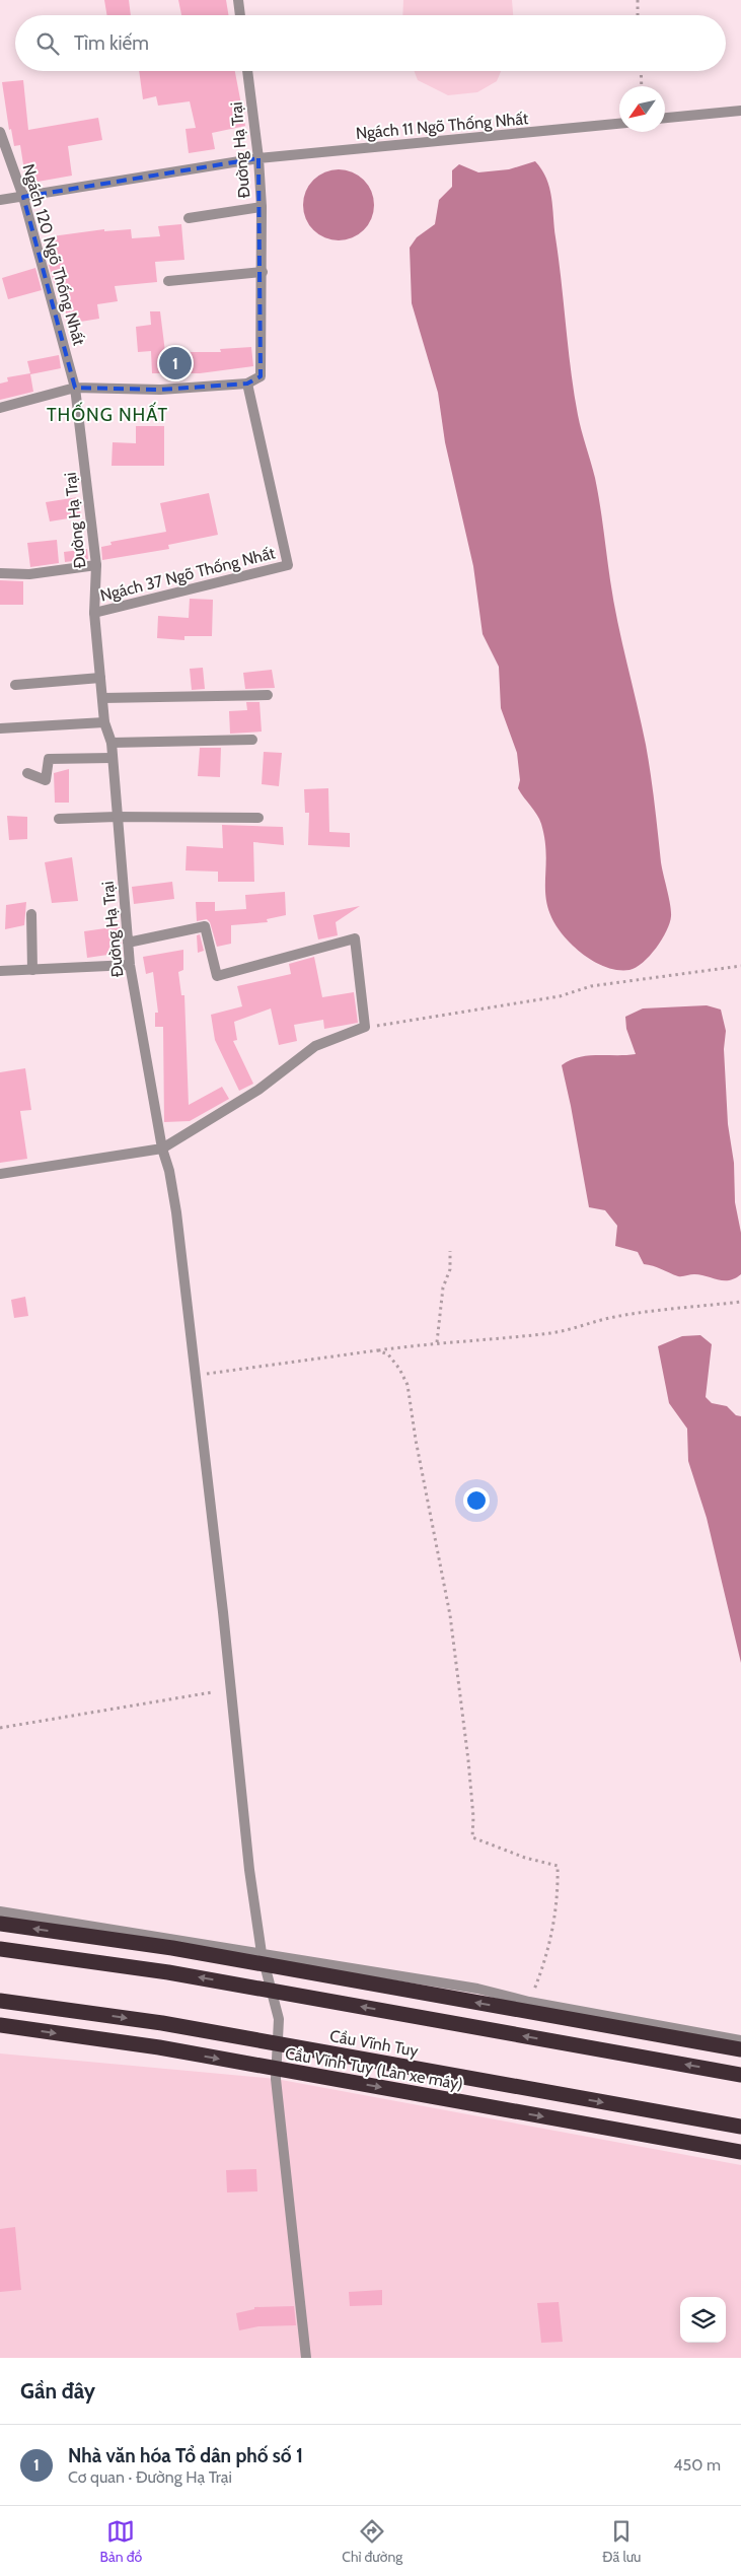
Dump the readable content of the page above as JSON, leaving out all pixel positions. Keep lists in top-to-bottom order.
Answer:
{
  "streets": {
    "highway": ["Cầu Vĩnh Tuy", "Cầu Vĩnh Tuy (Làn xe máy)"],
    "street": [
      "Ngách 11 Ngõ Thống Nhất",
      "Đường Hạ Trại",
      "Ngách 120 Ngõ Thống Nhất",
      "Ngách 37 Ngõ Thống Nhất"
    ]
  },
  "crossings": [
    ["Ngách 11 Ngõ Thống Nhất", "Đường Hạ Trại"],
    ["Ngách 11 Ngõ Thống Nhất", "Ngách 120 Ngõ Thống Nhất"],
    ["Đường Hạ Trại", "Ngách 120 Ngõ Thống Nhất"],
    ["Đường Hạ Trại", "Ngách 37 Ngõ Thống Nhất"]
  ],
  "districts": ["THỐNG NHẤT"],
  "north": "bottom left",
  "page": {
    "search": "Tìm kiếm",
    "pins": "1",
    "heading": "Gần đây",
    "list": [
      {
        "mark": "1",
        "name": "Nhà văn hóa Tổ dân phố số 1",
        "note": "Cơ quan · Đường Hạ Trại",
        "value": "450 m"
      }
    ],
    "nav": ["Bản đồ", "Chỉ đường", "Đã lưu"]
  }
}
